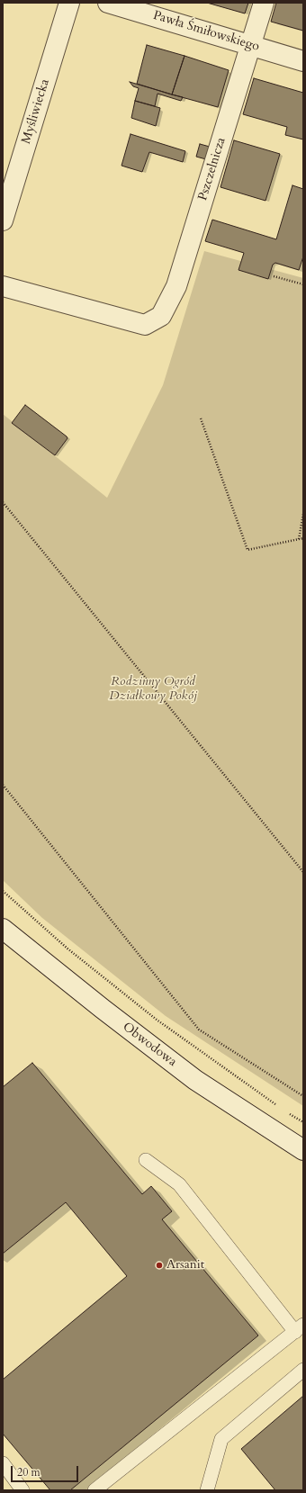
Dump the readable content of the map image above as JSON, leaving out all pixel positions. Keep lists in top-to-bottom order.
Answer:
{
  "streets": {
    "street": [
      "Pawła Śmiłowskiego",
      "Myśliwiecka",
      "Pszczelnicza",
      "Obwodowa"
    ]
  },
  "crossings": [
    ["Pawła Śmiłowskiego", "Pszczelnicza"]
  ],
  "parks": ["Rodzinny Ogród Działkowy Pokój"],
  "places": ["Arsanit"],
  "scale_bar": "20 m"
}
